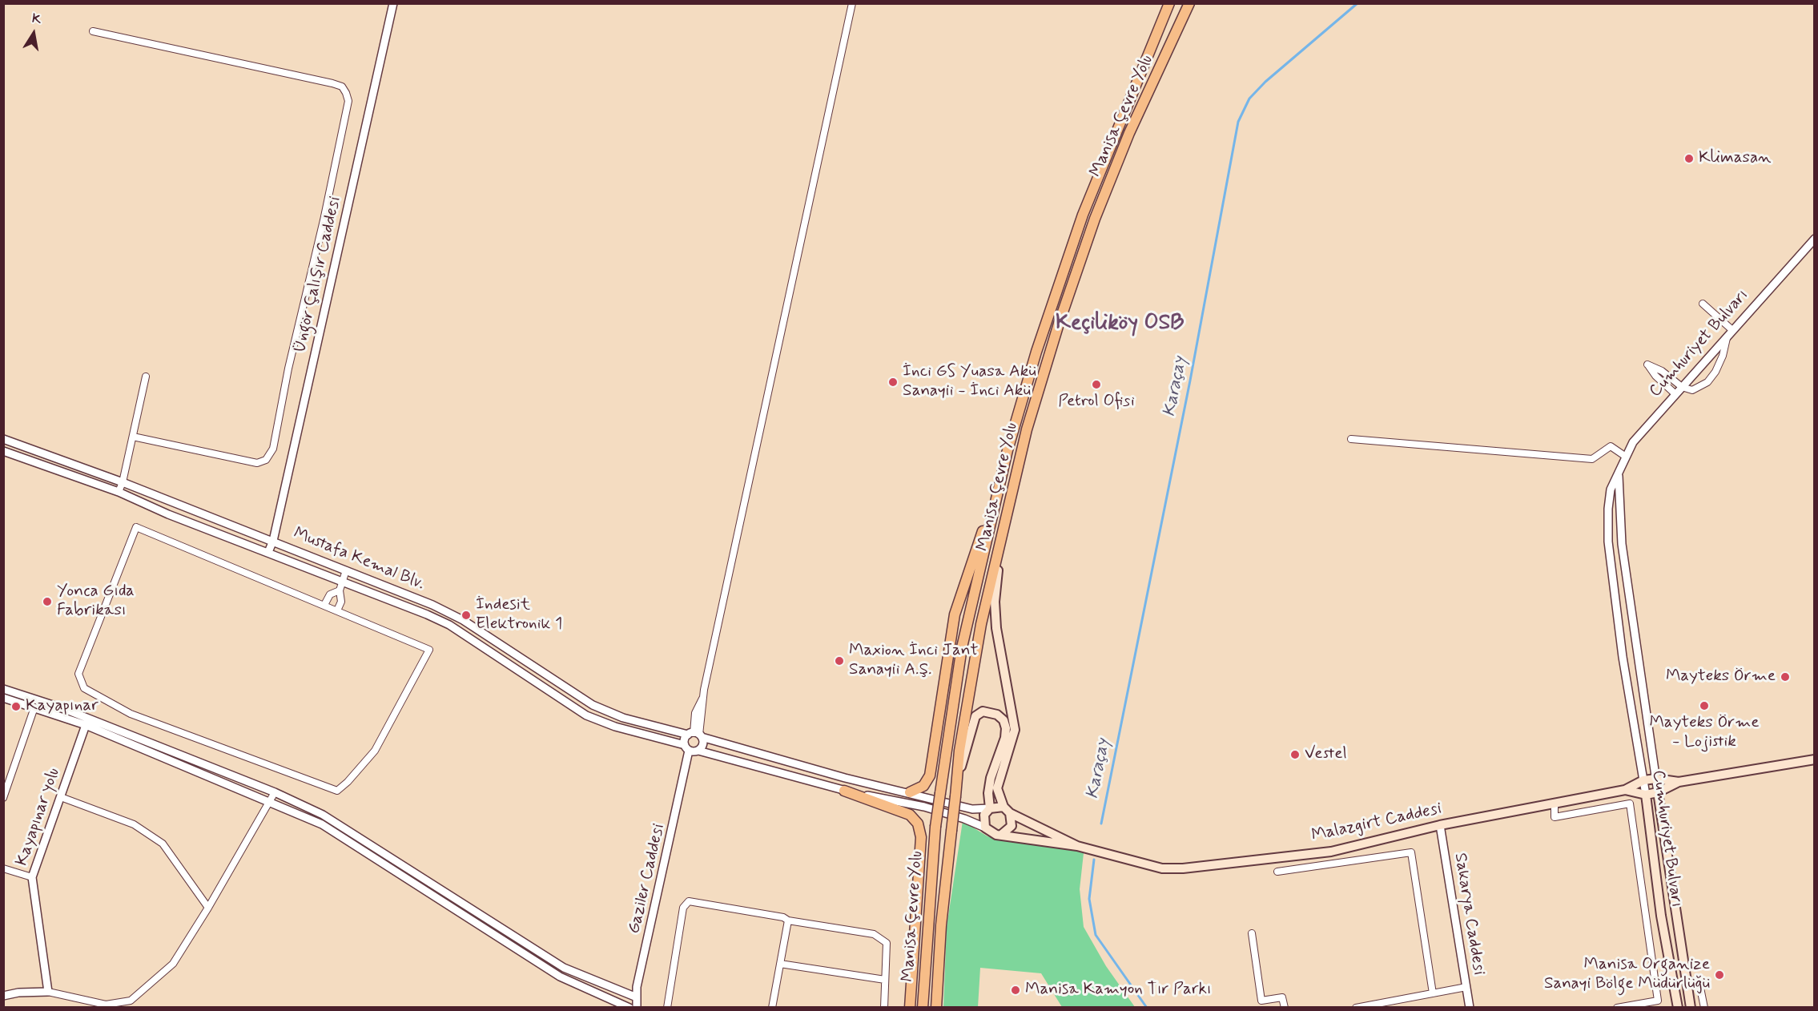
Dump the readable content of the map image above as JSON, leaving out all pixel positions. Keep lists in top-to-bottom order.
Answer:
{
  "streets": {
    "highway": ["Manisa Çevre Yolu"],
    "main road": ["Cumhuriyet Bulvarı", "Malazgirt Caddesi"],
    "street": [
      "Üngör Çalışır Caddesi",
      "Mustafa Kemal Blv.",
      "Kayapınar yolu",
      "Gaziler Caddesi",
      "Sakarya Caddesi"
    ]
  },
  "crossings": [
    ["Üngör Çalışır Caddesi", "Mustafa Kemal Blv."],
    ["Mustafa Kemal Blv.", "Gaziler Caddesi"],
    ["Malazgirt Caddesi", "Sakarya Caddesi"]
  ],
  "districts": ["Keçiliköy OSB"],
  "water": ["Karaçay"],
  "places": [
    "Klimasan",
    "İnci GS Yuasa Akü Sanayii - İnci Akü",
    "Petrol Ofisi",
    "Yonca Gıda Fabrikası",
    "İndesit Elektronik 1",
    "Maxion İnci Jant Sanayii A.Ş.",
    "Mayteks Örme",
    "Mayteks Örme - Lojistik",
    "Kayapınar",
    "Vestel",
    "Manisa Organize Sanayi Bölge Müdürlüğü",
    "Manisa Kamyon Tır Parkı"
  ],
  "north": "top"
}
